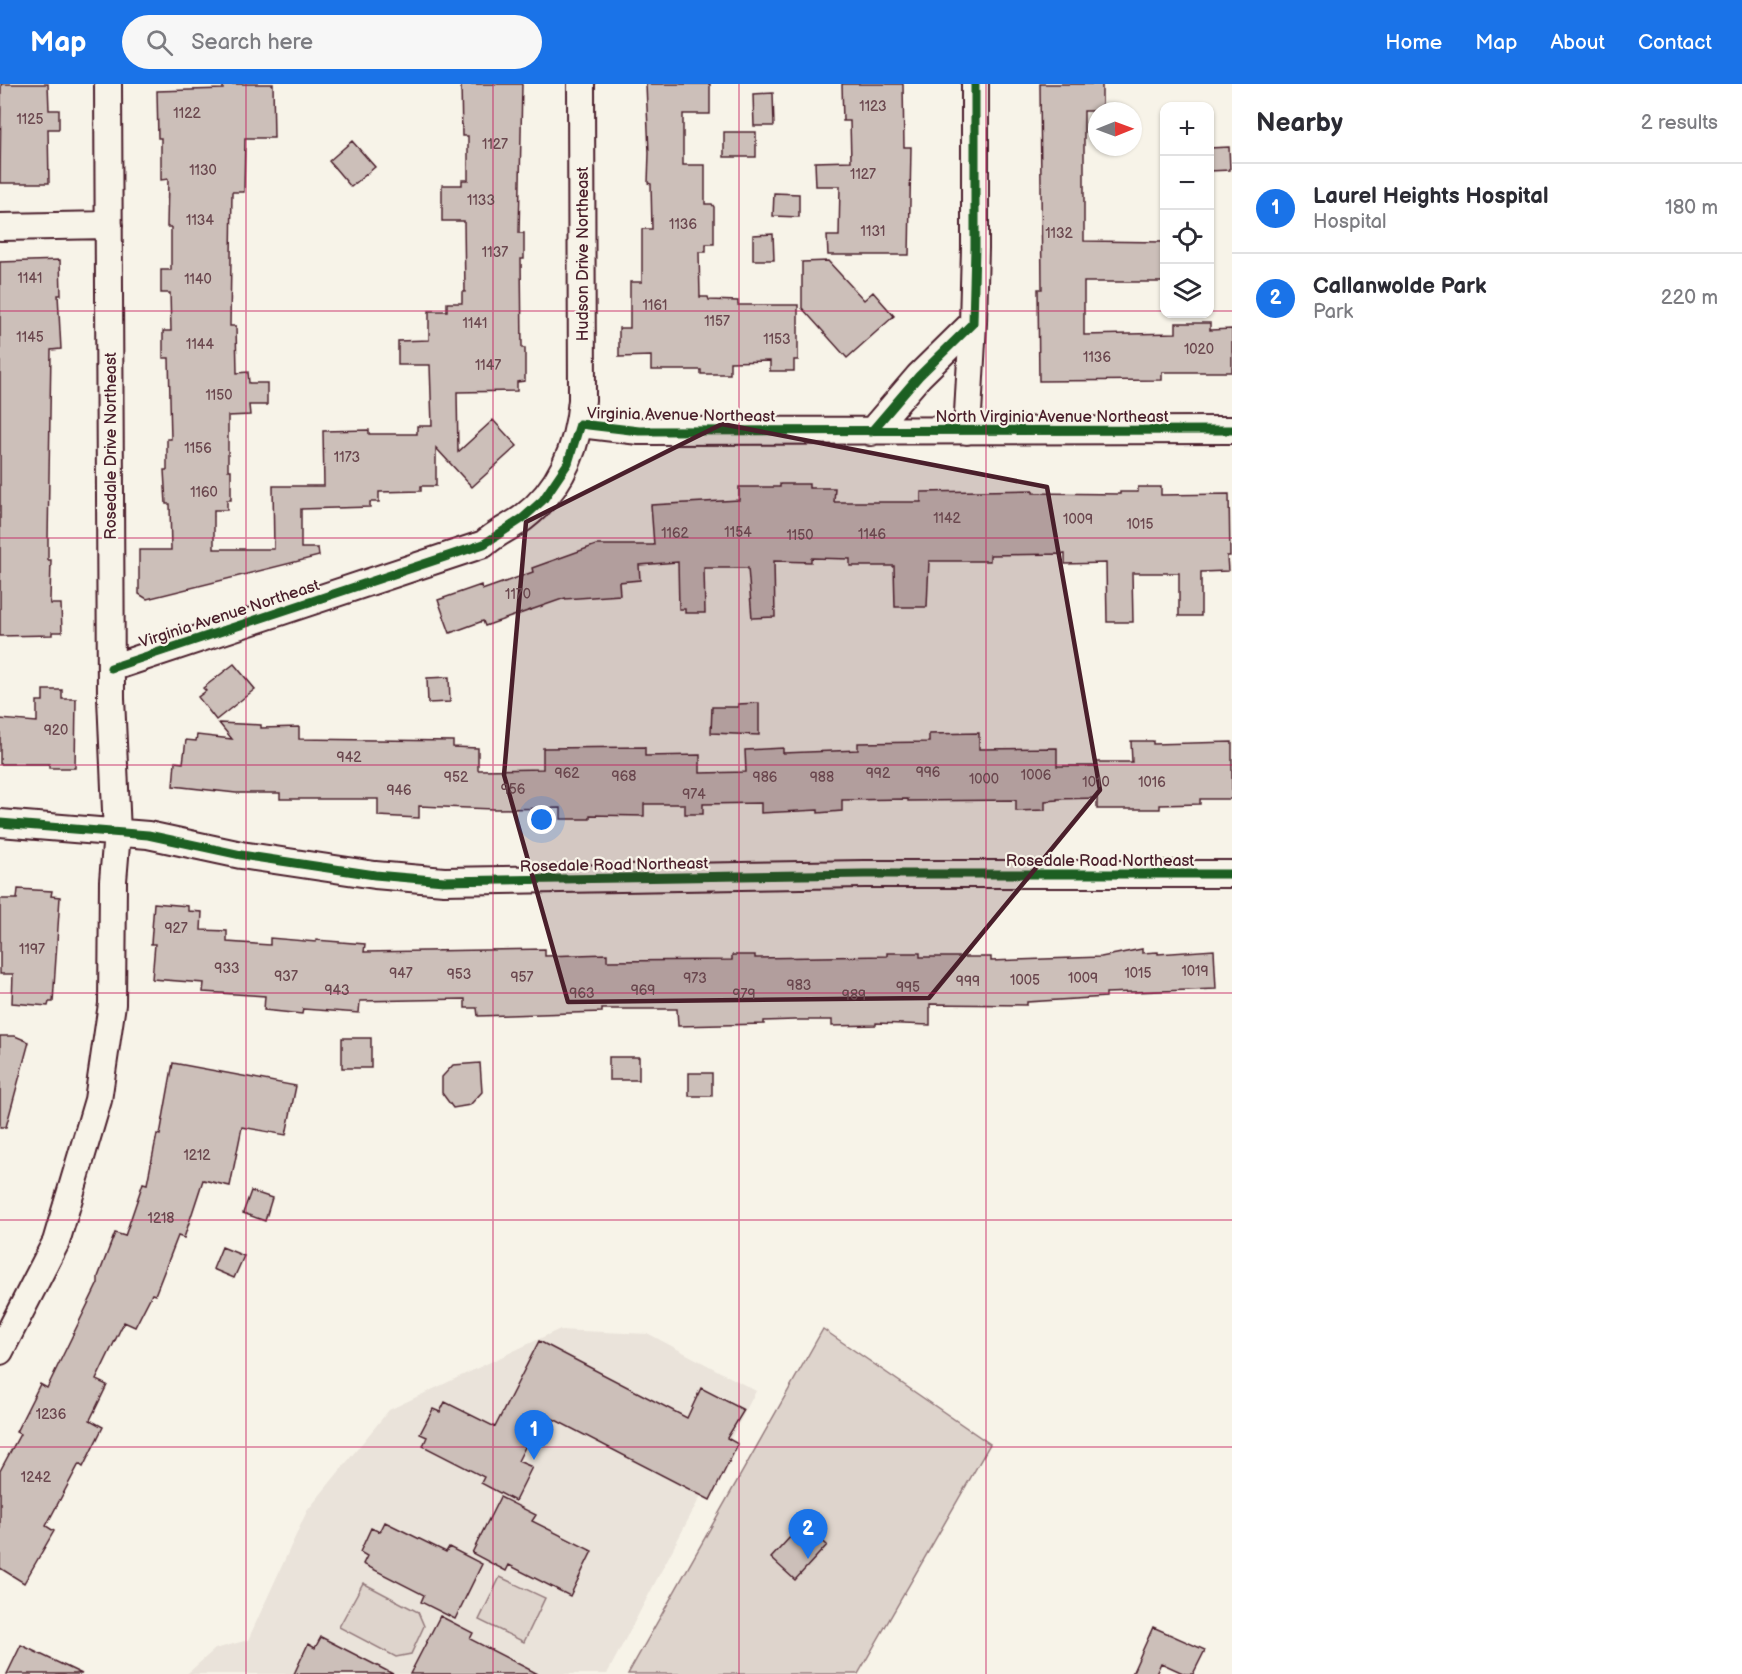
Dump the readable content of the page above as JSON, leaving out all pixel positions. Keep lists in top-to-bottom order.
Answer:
{
  "streets": {
    "street": [
      "Hudson Drive Northeast",
      "Virginia Avenue Northeast",
      "North Virginia Avenue Northeast",
      "Rosedale Drive Northeast",
      "Rosedale Road Northeast"
    ]
  },
  "crossings": [
    ["Hudson Drive Northeast", "Virginia Avenue Northeast"],
    ["Virginia Avenue Northeast", "North Virginia Avenue Northeast"],
    ["Virginia Avenue Northeast", "Rosedale Drive Northeast"],
    ["Rosedale Drive Northeast", "Rosedale Road Northeast"]
  ],
  "house_numbers": [
    "1123",
    "1122",
    "1125",
    "1127",
    "1130",
    "1127",
    "1133",
    "1134",
    "1136",
    "1131",
    "1132",
    "1137",
    "1141",
    "1140",
    "1161",
    "1157",
    "1141",
    "1145",
    "1153",
    "1144",
    "1020",
    "1136",
    "1147",
    "1150",
    "1156",
    "1173",
    "1160",
    "1142",
    "1009",
    "1015",
    "1154",
    "1162",
    "1146",
    "1150",
    "1170",
    "920",
    "942",
    "996",
    "962",
    "992",
    "1006",
    "968",
    "952",
    "986",
    "988",
    "1000",
    "1010",
    "1016",
    "956",
    "946",
    "974",
    "927",
    "1197",
    "933",
    "1019",
    "947",
    "1015",
    "953",
    "937",
    "957",
    "973",
    "1009",
    "1005",
    "999",
    "983",
    "995",
    "943",
    "969",
    "963",
    "979",
    "989",
    "1212",
    "1218",
    "1236",
    "1242"
  ],
  "north": "right",
  "page": {
    "header": "Map",
    "search": "Search here",
    "nav": [
      "Home",
      "Map",
      "About",
      "Contact"
    ],
    "heading": ["Nearby", "2 results"],
    "map_buttons": ["+", "−"],
    "list": [
      {
        "mark": "1",
        "name": "Laurel Heights Hospital",
        "note": "Hospital",
        "value": "180 m"
      },
      {
        "mark": "2",
        "name": "Callanwolde Park",
        "note": "Park",
        "value": "220 m"
      }
    ],
    "pins": ["1", "2"]
  }
}
